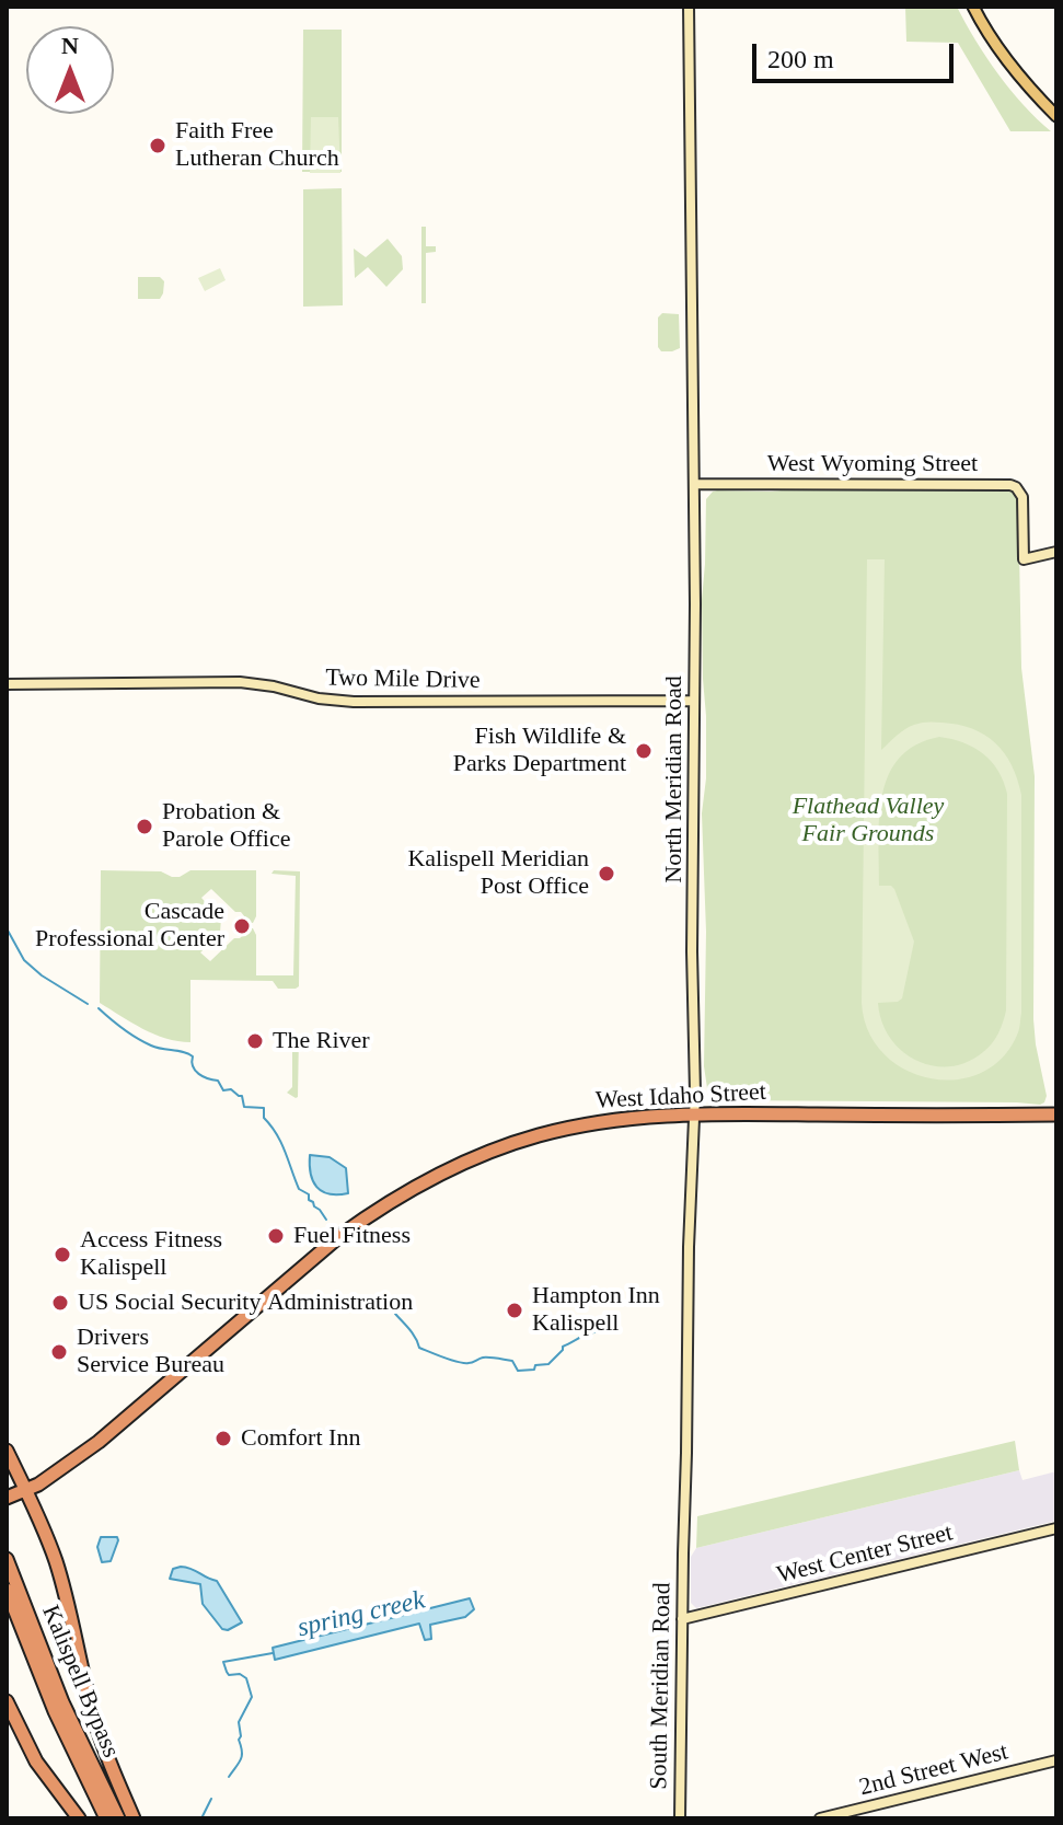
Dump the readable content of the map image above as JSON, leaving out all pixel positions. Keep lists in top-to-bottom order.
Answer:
{
  "streets": {
    "highway": ["West Idaho Street", "Kalispell Bypass"],
    "street": [
      "West Wyoming Street",
      "Two Mile Drive",
      "North Meridian Road",
      "West Center Street",
      "South Meridian Road",
      "2nd Street West"
    ]
  },
  "crossings": [
    ["West Wyoming Street", "North Meridian Road"],
    ["Two Mile Drive", "North Meridian Road"],
    ["North Meridian Road", "West Idaho Street"],
    ["North Meridian Road", "South Meridian Road"],
    ["West Center Street", "South Meridian Road"]
  ],
  "water": ["spring creek"],
  "parks": ["Flathead Valley Fair Grounds"],
  "places": [
    "Faith Free Lutheran Church",
    "Fish Wildlife & Parks Department",
    "Probation & Parole Office",
    "Kalispell Meridian Post Office",
    "Cascade Professional Center",
    "The River",
    "Fuel Fitness",
    "Access Fitness Kalispell",
    "US Social Security Administration",
    "Hampton Inn Kalispell",
    "Drivers Service Bureau",
    "Comfort Inn"
  ],
  "scale_bar": "200 m",
  "north": "top"
}
